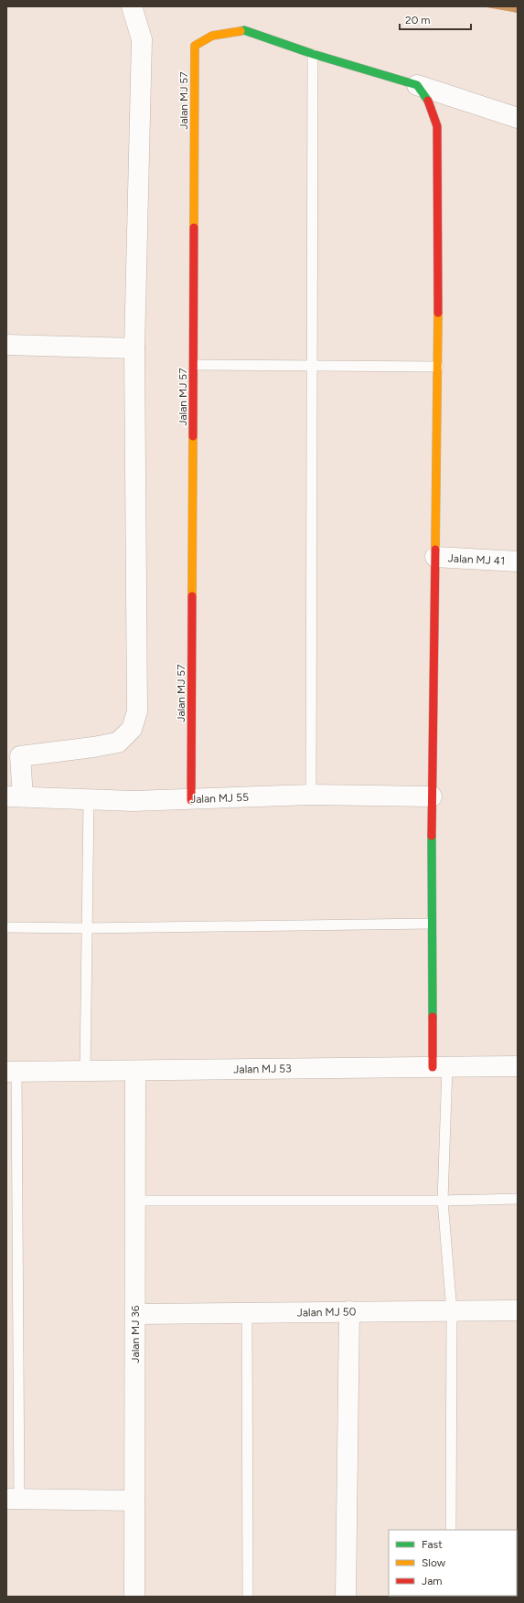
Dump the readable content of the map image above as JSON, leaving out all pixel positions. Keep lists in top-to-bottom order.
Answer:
{
  "streets": {
    "street": [
      "Jalan MJ 57",
      "Jalan MJ 41",
      "Jalan MJ 55",
      "Jalan MJ 53",
      "Jalan MJ 50",
      "Jalan MJ 36"
    ]
  },
  "crossings": [
    ["Jalan MJ 57", "Jalan MJ 55"],
    ["Jalan MJ 53", "Jalan MJ 36"],
    ["Jalan MJ 50", "Jalan MJ 36"]
  ],
  "legend": ["Fast", "Slow", "Jam"],
  "scale_bar": "20 m"
}
